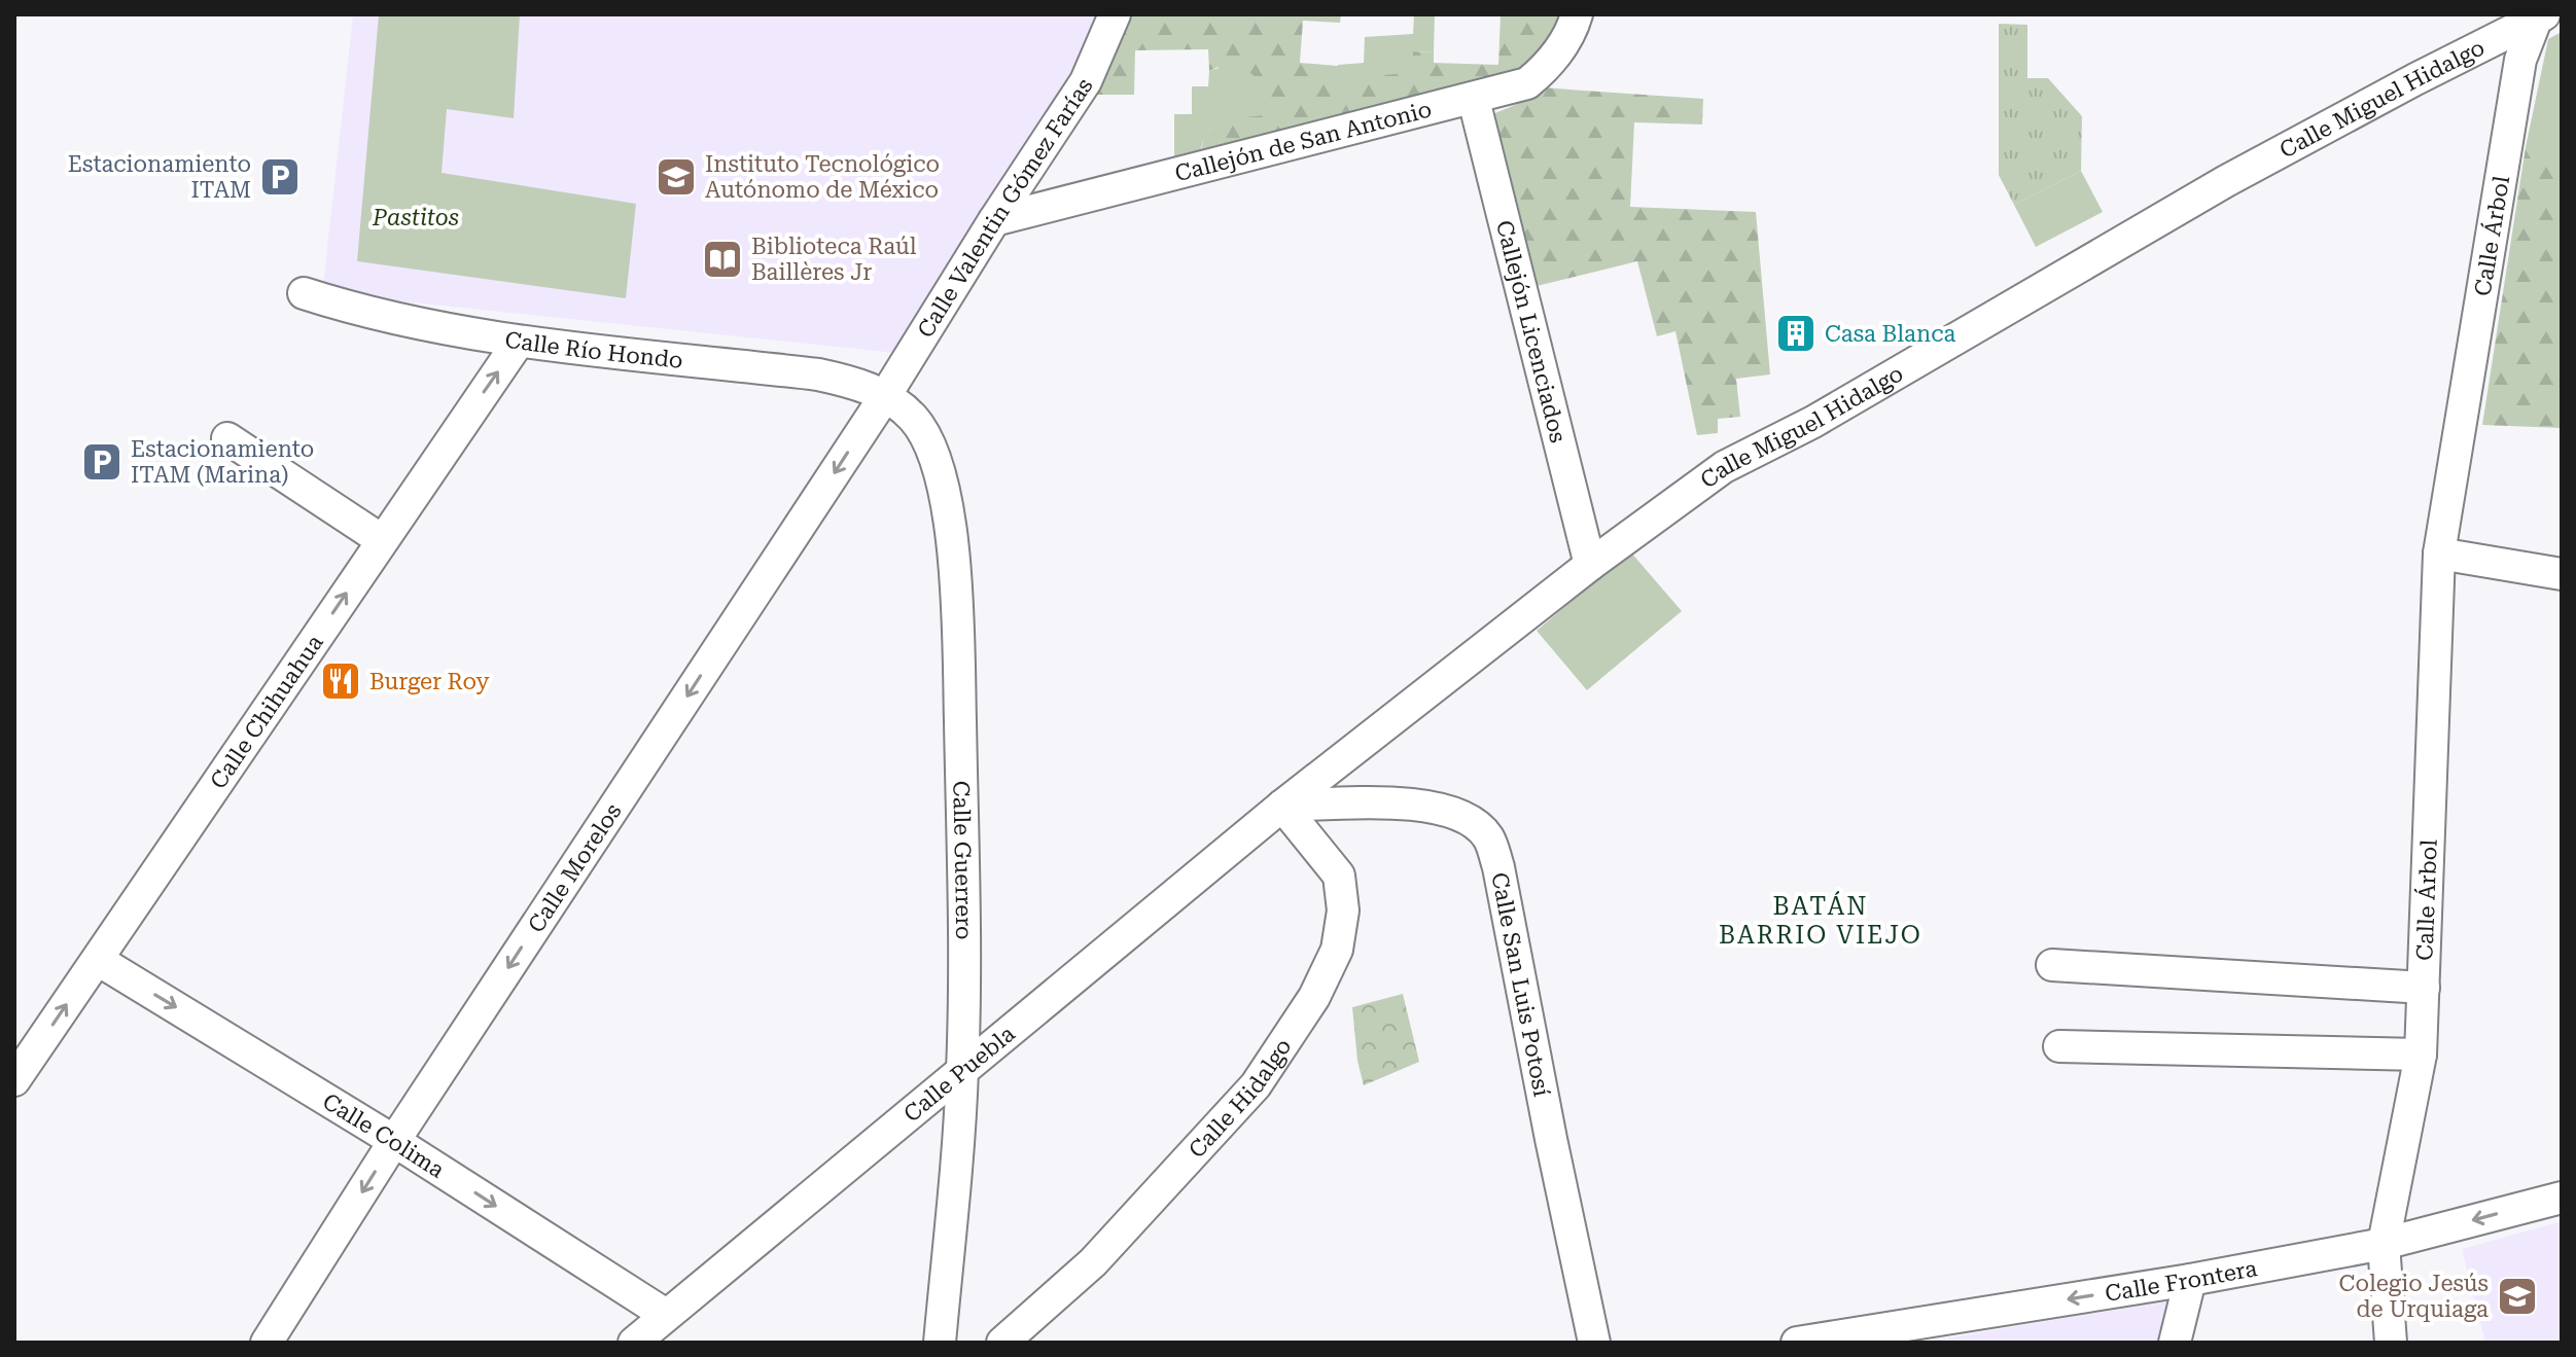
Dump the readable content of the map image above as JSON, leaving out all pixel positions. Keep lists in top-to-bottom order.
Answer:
{
  "streets": {
    "street": [
      "Calle Miguel Hidalgo",
      "Callejón de San Antonio",
      "Calle Valentin Gómez Farías",
      "Calle Árbol",
      "Callejón Licenciados",
      "Calle Río Hondo",
      "Calle Chihuahua",
      "Calle Guerrero",
      "Calle Morelos",
      "Calle San Luis Potosí",
      "Calle Puebla",
      "Calle Hidalgo",
      "Calle Colima",
      "Calle Frontera"
    ]
  },
  "crossings": [
    ["Calle Miguel Hidalgo", "Calle Árbol"],
    ["Calle Miguel Hidalgo", "Callejón Licenciados"],
    ["Calle Miguel Hidalgo", "Calle San Luis Potosí"],
    ["Calle Miguel Hidalgo", "Calle Puebla"],
    ["Calle Miguel Hidalgo", "Calle Hidalgo"],
    ["Callejón de San Antonio", "Calle Valentin Gómez Farías"],
    ["Callejón de San Antonio", "Callejón Licenciados"],
    ["Calle Valentin Gómez Farías", "Calle Río Hondo"],
    ["Calle Valentin Gómez Farías", "Calle Guerrero"],
    ["Calle Valentin Gómez Farías", "Calle Morelos"],
    ["Calle Árbol", "Calle Frontera"],
    ["Calle Río Hondo", "Calle Chihuahua"],
    ["Calle Río Hondo", "Calle Guerrero"],
    ["Calle Río Hondo", "Calle Morelos"],
    ["Calle Chihuahua", "Calle Colima"],
    ["Calle Guerrero", "Calle Morelos"],
    ["Calle Guerrero", "Calle Puebla"],
    ["Calle Morelos", "Calle Colima"],
    ["Calle San Luis Potosí", "Calle Puebla"],
    ["Calle San Luis Potosí", "Calle Hidalgo"],
    ["Calle Puebla", "Calle Hidalgo"],
    ["Calle Puebla", "Calle Colima"]
  ],
  "one_way": ["Calle Chihuahua", "Calle Morelos", "Calle Colima"],
  "districts": ["BATÁN BARRIO VIEJO"],
  "parks": ["Pastitos"],
  "places": {
    "parking": ["Estacionamiento ITAM", "Estacionamiento ITAM (Marina)"],
    "school or university": ["Instituto Tecnológico Autónomo de México", "Colegio Jesús de Urquiaga"],
    "library": ["Biblioteca Raúl Baillères Jr"],
    "building": ["Casa Blanca"],
    "restaurant": ["Burger Roy"]
  }
}
